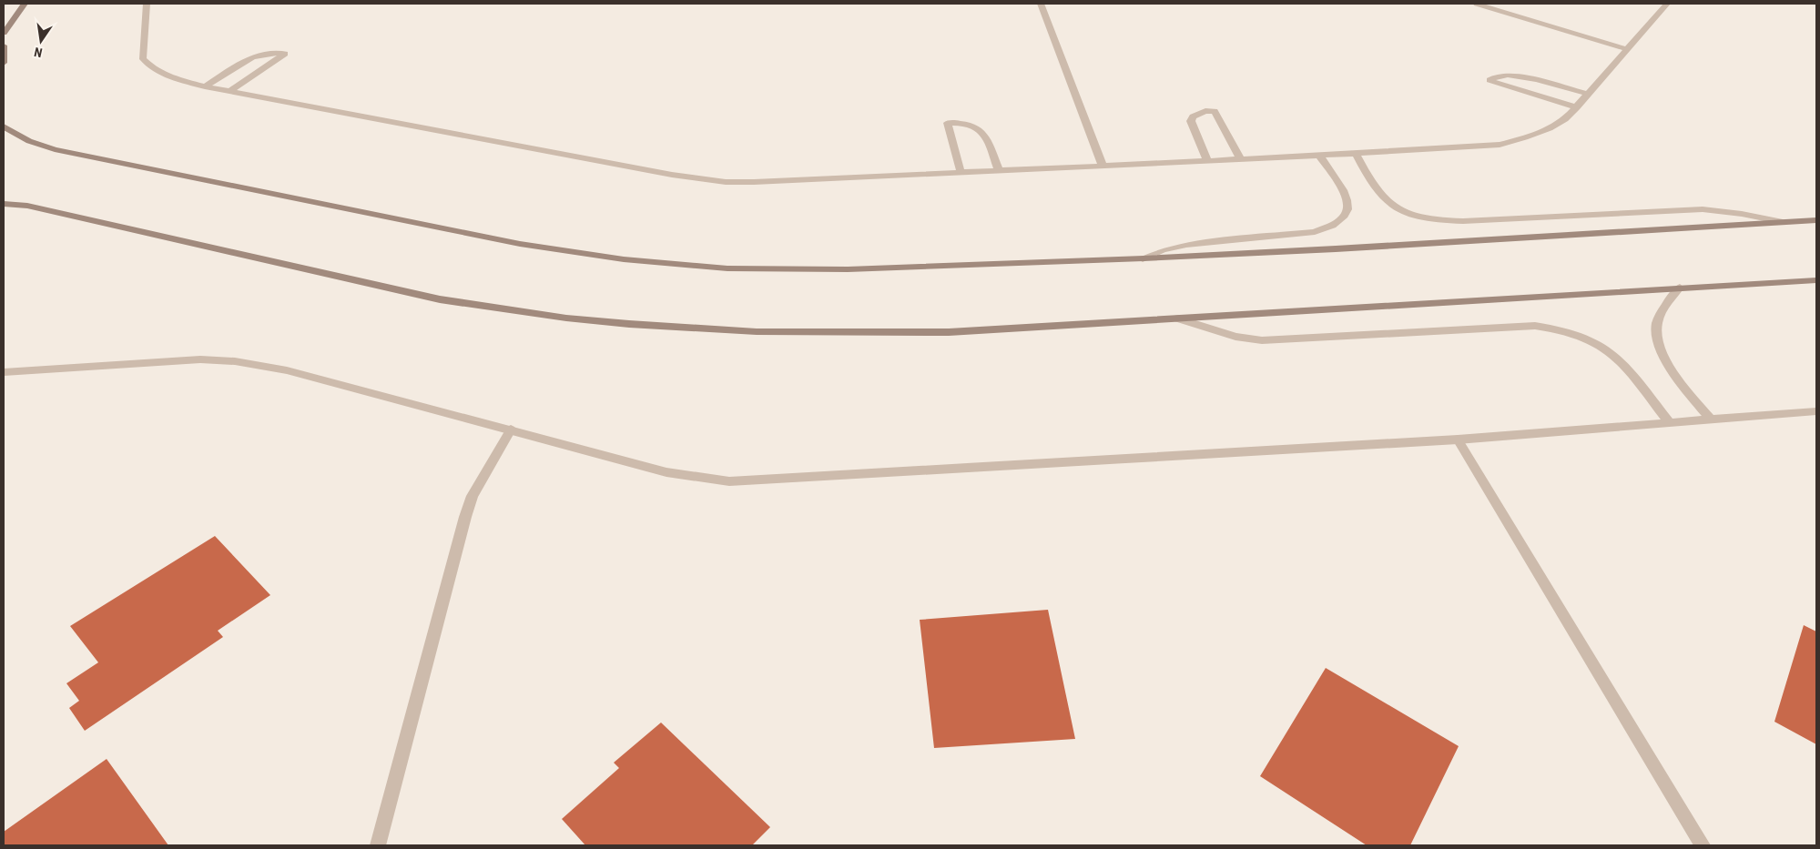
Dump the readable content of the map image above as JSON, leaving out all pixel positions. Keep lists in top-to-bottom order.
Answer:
{
  "north": "bottom"
}
